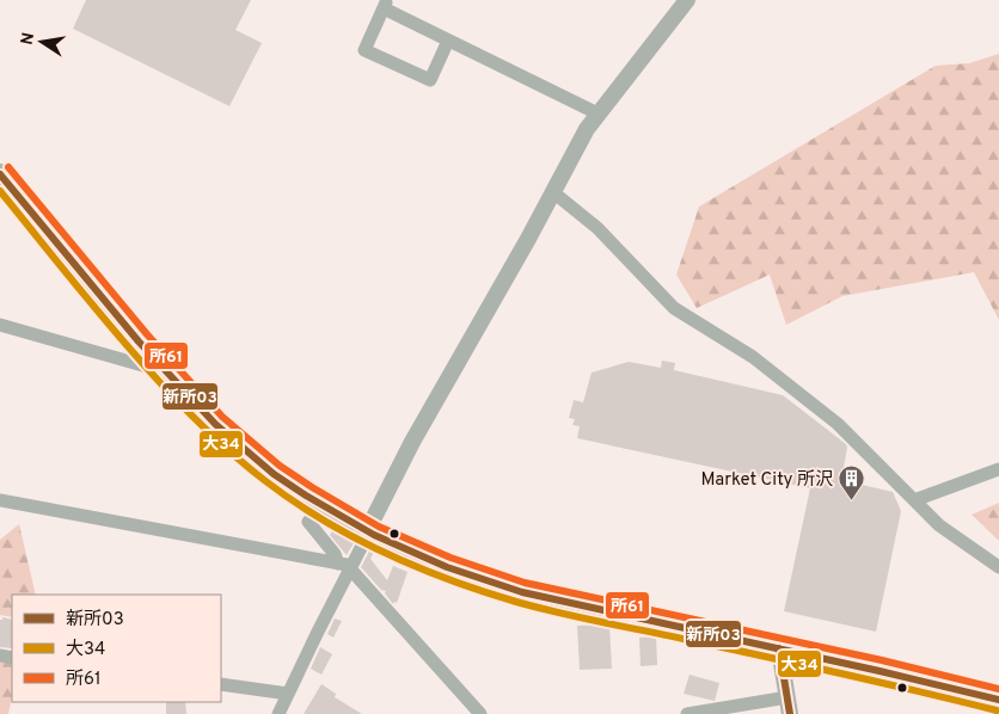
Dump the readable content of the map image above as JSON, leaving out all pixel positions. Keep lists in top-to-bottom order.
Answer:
{
  "places": {
    "building": ["Market City 所沢"]
  },
  "lines": ["transit line 所61", "transit line 新所03", "transit line 大34"],
  "legend": ["新所03", "大34", "所61"],
  "north": "left"
}
